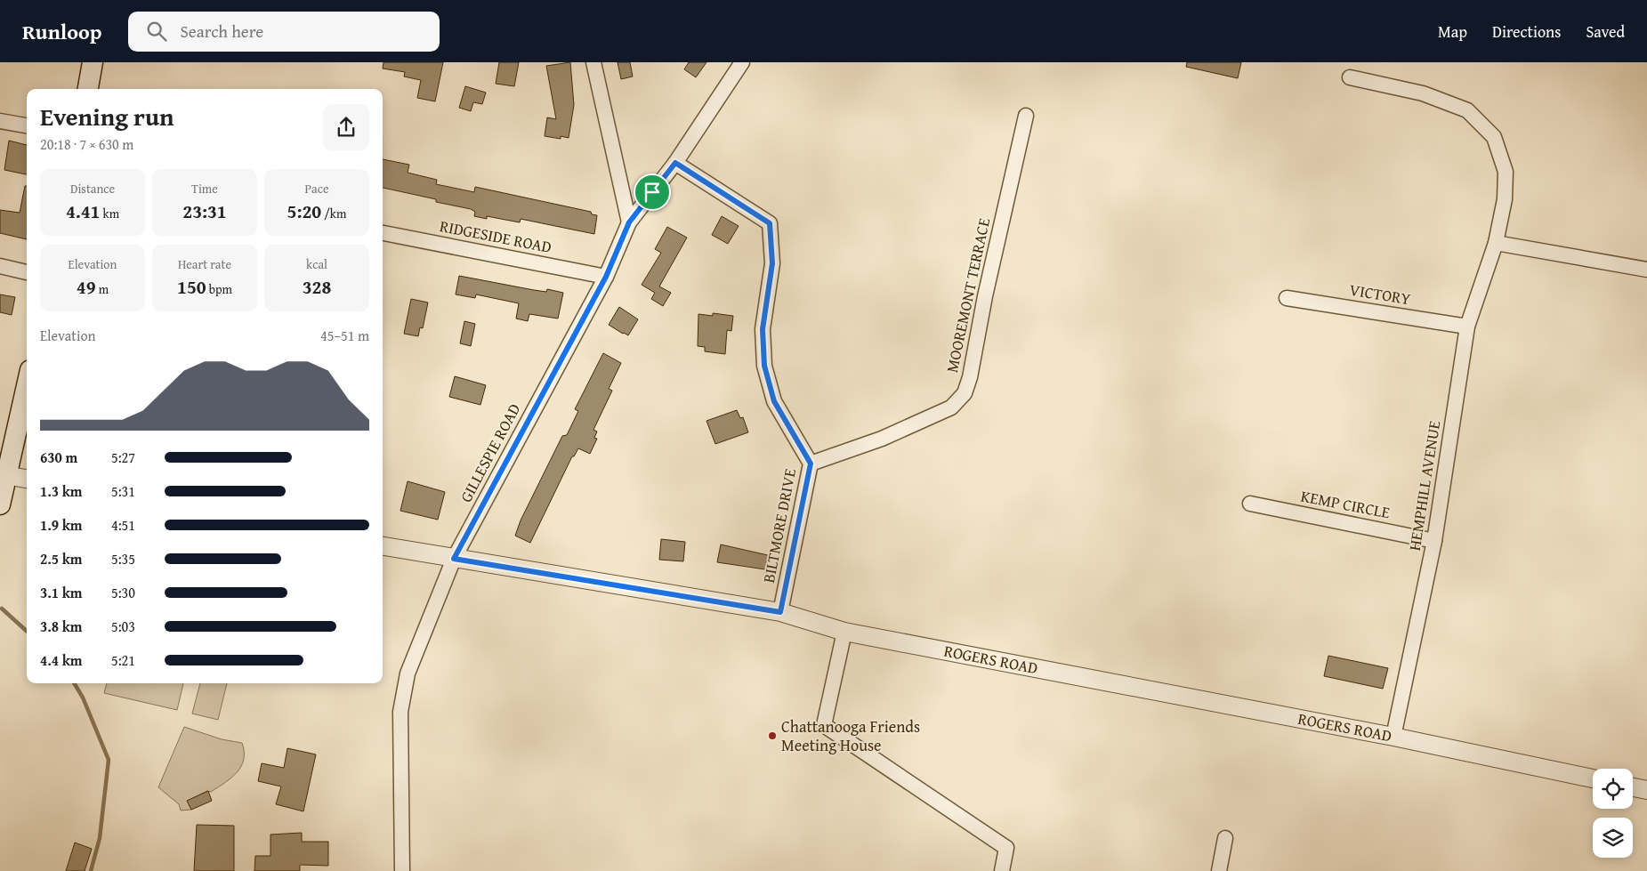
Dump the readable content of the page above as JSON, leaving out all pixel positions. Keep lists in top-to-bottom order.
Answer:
{
  "streets": {
    "street": [
      "RIDGESIDE ROAD",
      "VICTORY",
      "MOOREMONT TERRACE",
      "GILLESPIE ROAD",
      "HEMPHILL AVENUE",
      "KEMP CIRCLE",
      "BILTMORE DRIVE",
      "ROGERS ROAD"
    ]
  },
  "crossings": [
    ["RIDGESIDE ROAD", "GILLESPIE ROAD"],
    ["VICTORY", "HEMPHILL AVENUE"],
    ["MOOREMONT TERRACE", "BILTMORE DRIVE"],
    ["GILLESPIE ROAD", "BILTMORE DRIVE"],
    ["GILLESPIE ROAD", "ROGERS ROAD"],
    ["HEMPHILL AVENUE", "KEMP CIRCLE"],
    ["HEMPHILL AVENUE", "ROGERS ROAD"],
    ["BILTMORE DRIVE", "ROGERS ROAD"]
  ],
  "places": ["Chattanooga Friends Meeting House"],
  "page": {
    "header": "Runloop",
    "search": "Search here",
    "nav": ["Map", "Directions", "Saved"],
    "heading": ["Evening run", "20:18 · 7 × 630 m"],
    "stats": [
      ["Distance", "4.41 km"],
      ["Time", "23:31"],
      ["Pace", "5:20 /km"],
      ["Elevation", "49 m"],
      ["Heart rate", "150 bpm"],
      ["kcal", "328"]
    ],
    "chart": ["Elevation", "45–51 m"],
    "list": [
      {
        "name": "630 m",
        "note": "5:27"
      },
      {
        "name": "1.3 km",
        "note": "5:31"
      },
      {
        "name": "1.9 km",
        "note": "4:51"
      },
      {
        "name": "2.5 km",
        "note": "5:35"
      },
      {
        "name": "3.1 km",
        "note": "5:30"
      },
      {
        "name": "3.8 km",
        "note": "5:03"
      },
      {
        "name": "4.4 km",
        "note": "5:21"
      }
    ]
  }
}
